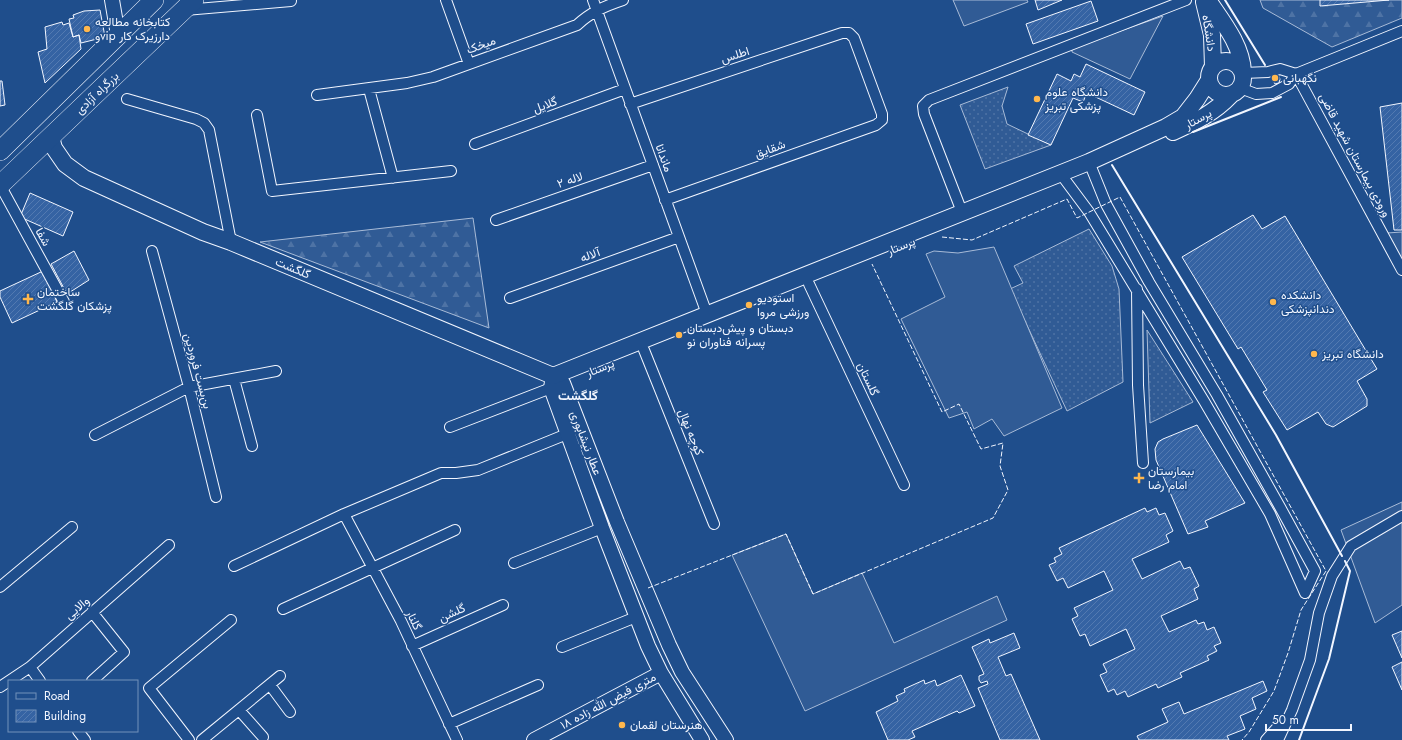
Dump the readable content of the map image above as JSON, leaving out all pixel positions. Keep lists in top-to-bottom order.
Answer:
{
  "streets": {
    "highway": ["بزرگراه آزادی"],
    "main road": [
      "دانشگاه",
      "پرستار",
      "گلگشت",
      "عطار نیشابوری",
      "۱۸ متری فیض الله زاده"
    ],
    "street": [
      "میخک",
      "اطلس",
      "گلایل",
      "شقایق",
      "ورودی بیمارستان شهید قاضی",
      "ماندانا",
      "لاله ۲",
      "شفا",
      "آلاله",
      "بن‌بست فروردین",
      "گلستان",
      "کوچه نهال",
      "والایی",
      "گلشن",
      "گلنار"
    ]
  },
  "crossings": [
    ["دانشگاه", "پرستار"],
    ["میخک", "ماندانا"],
    ["اطلس", "شقایق"],
    ["اطلس", "ماندانا"],
    ["بزرگراه آزادی", "شفا"],
    ["بزرگراه آزادی", "گلگشت"],
    ["گلایل", "ماندانا"],
    ["پرستار", "ماندانا"],
    ["پرستار", "گلگشت"],
    ["پرستار", "گلستان"],
    ["پرستار", "کوچه نهال"],
    ["پرستار", "عطار نیشابوری"],
    ["شقایق", "ماندانا"],
    ["ماندانا", "لاله ۲"],
    ["ماندانا", "آلاله"],
    ["گلگشت", "عطار نیشابوری"],
    ["عطار نیشابوری", "۱۸ متری فیض الله زاده"],
    ["گلشن", "گلنار"]
  ],
  "districts": ["گلگشت"],
  "places": {
    "other": [
      "کتابخانه مطالعه وvip دارزیرک کار",
      "نگهبانی",
      "دانشگاه علوم پزشکی تبریز",
      "دانشکده دندانپزشکی",
      "استودیو ورزشی مروا",
      "دبستان و پیش‌دبستان پسرانه فناوران نو",
      "دانشگاه تبریز",
      "هنرستان لقمان"
    ],
    "health": ["ساختمان پزشکان گلگشت", "بیمارستان امام رضا"]
  },
  "legend": ["Road", "Building"],
  "scale_bar": "50 m"
}
